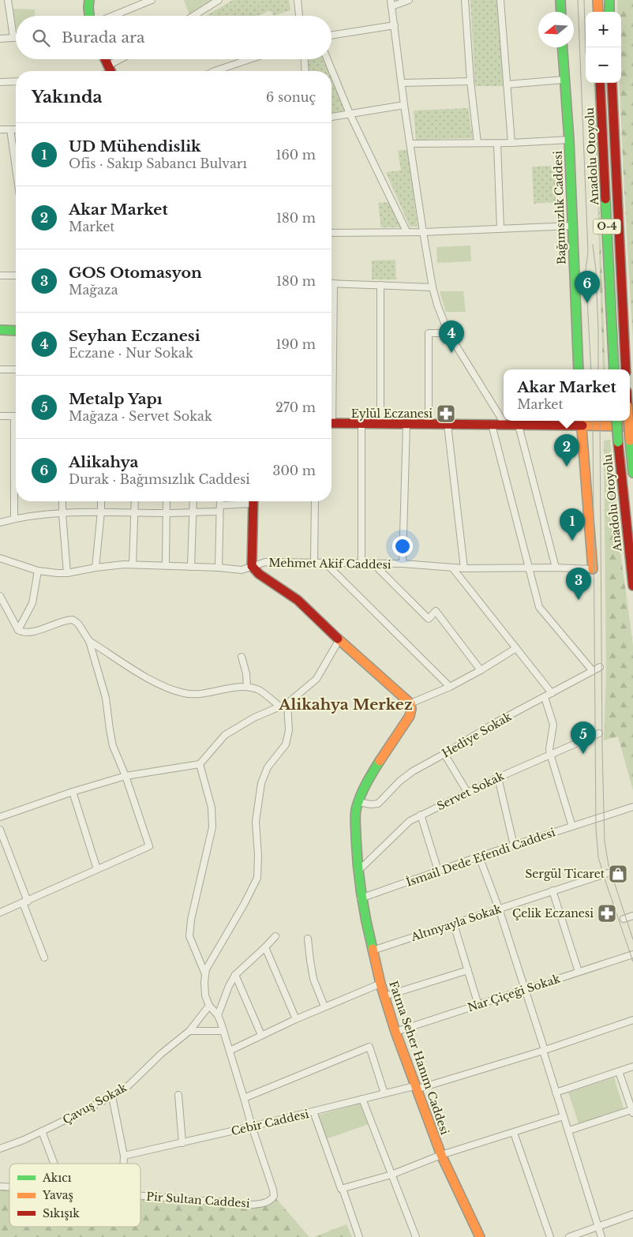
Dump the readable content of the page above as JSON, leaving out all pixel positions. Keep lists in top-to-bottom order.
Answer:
{
  "streets": {
    "main road": [
      "Anadolu Otoyolu",
      "Bağımsızlık Caddesi",
      "O-4",
      "Fatma Seher Hanım Caddesi"
    ],
    "street": [
      "Mehmet Akif Caddesi",
      "Hediye Sokak",
      "Servet Sokak",
      "İsmail Dede Efendi Caddesi",
      "Altınyayla Sokak",
      "Nar Çiçeği Sokak",
      "Çavuş Sokak",
      "Cebir Caddesi",
      "Pir Sultan Caddesi"
    ]
  },
  "crossings": [
    ["Hediye Sokak", "Fatma Seher Hanım Caddesi"],
    ["Servet Sokak", "Fatma Seher Hanım Caddesi"],
    ["İsmail Dede Efendi Caddesi", "Fatma Seher Hanım Caddesi"],
    ["Altınyayla Sokak", "Fatma Seher Hanım Caddesi"],
    ["Nar Çiçeği Sokak", "Fatma Seher Hanım Caddesi"],
    ["Fatma Seher Hanım Caddesi", "Cebir Caddesi"],
    ["Cebir Caddesi", "Pir Sultan Caddesi"]
  ],
  "districts": ["Alikahya Merkez"],
  "places": {
    "pharmacy": ["Eylül Eczanesi", "Çelik Eczanesi"],
    "shop": ["Sergül Ticaret"]
  },
  "legend": ["Akıcı", "Yavaş", "Sıkışık"],
  "north": "left",
  "page": {
    "map_buttons": ["+", "−"],
    "search": "Burada ara",
    "heading": ["Yakında", "6 sonuç"],
    "list": [
      {
        "mark": "1",
        "name": "UD Mühendislik",
        "note": "Ofis · Sakıp Sabancı Bulvarı",
        "value": "160 m"
      },
      {
        "mark": "2",
        "name": "Akar Market",
        "note": "Market",
        "value": "180 m"
      },
      {
        "mark": "3",
        "name": "GOS Otomasyon",
        "note": "Mağaza",
        "value": "180 m"
      },
      {
        "mark": "4",
        "name": "Seyhan Eczanesi",
        "note": "Eczane · Nur Sokak",
        "value": "190 m"
      },
      {
        "mark": "5",
        "name": "Metalp Yapı",
        "note": "Mağaza · Servet Sokak",
        "value": "270 m"
      },
      {
        "mark": "6",
        "name": "Alikahya",
        "note": "Durak · Bağımsızlık Caddesi",
        "value": "300 m"
      }
    ],
    "pins": [
      "6",
      "4",
      "2",
      "1",
      "3",
      "5"
    ],
    "popup": ["Akar Market", "Market"]
  }
}
